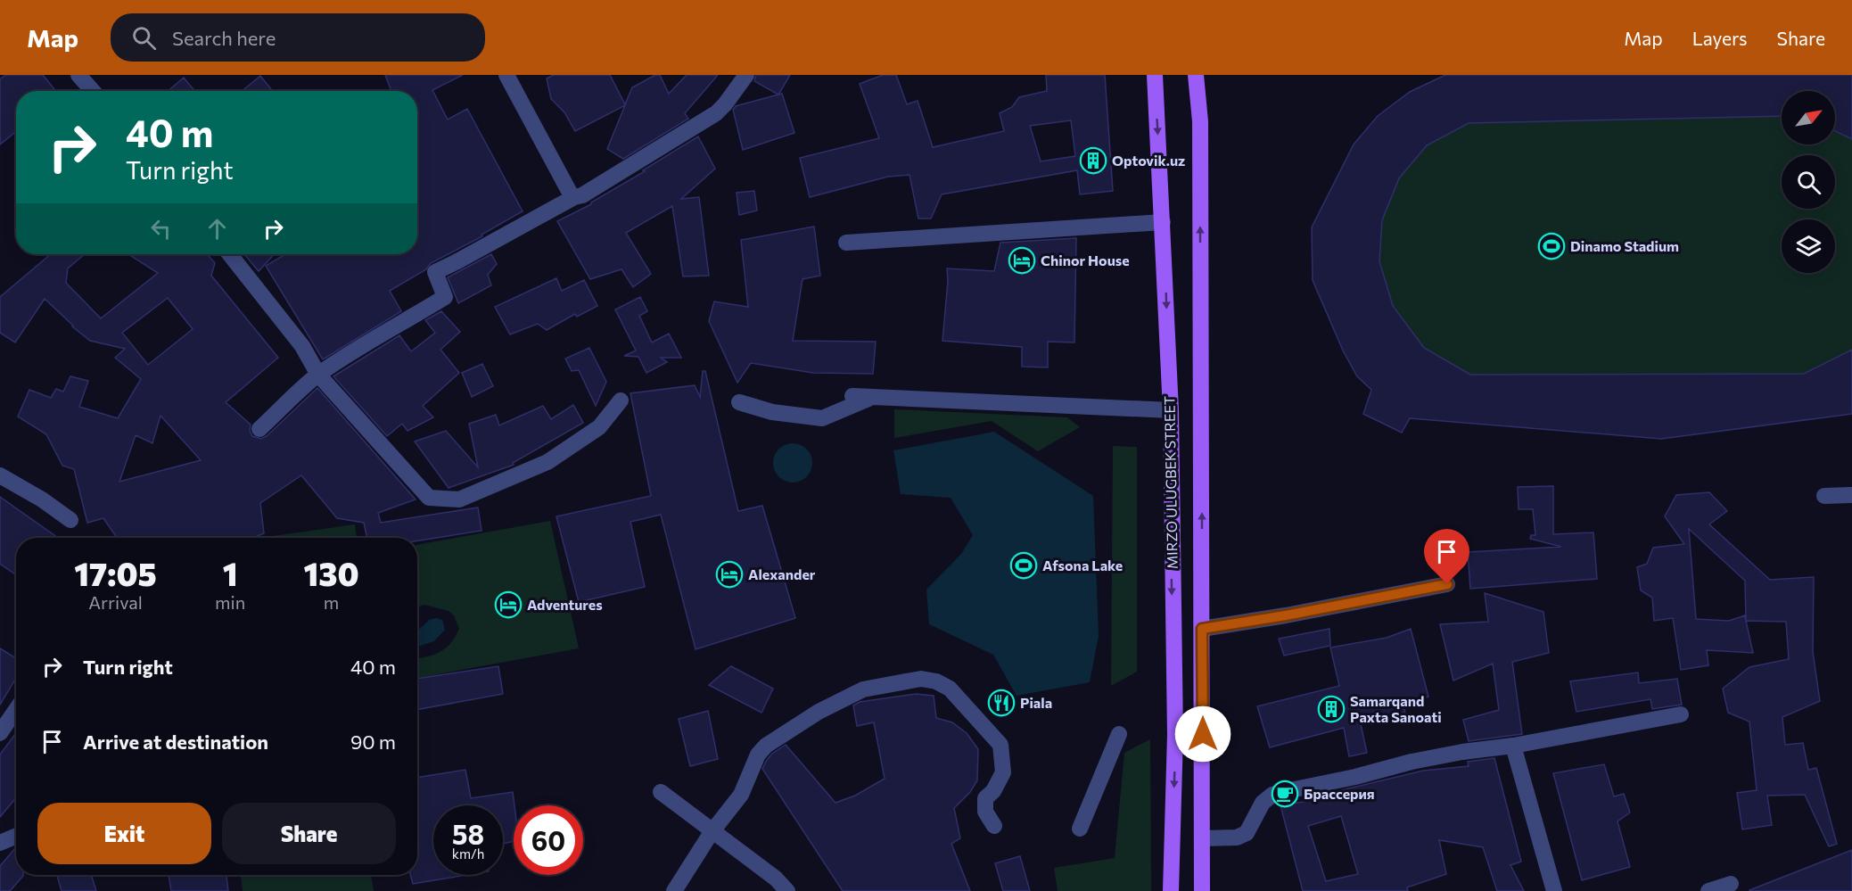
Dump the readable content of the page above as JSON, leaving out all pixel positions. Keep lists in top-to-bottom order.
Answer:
{
  "streets": {
    "main road": ["MIRZO ULUGBEK STREET"]
  },
  "places": {
    "building": ["Optovik.uz", "Samarqand Paxta Sanoati"],
    "sports": ["Dinamo Stadium", "Afsona Lake"],
    "hotel": ["Chinor House", "Alexander", "Adventures"],
    "restaurant": ["Piala"],
    "cafe": ["Брассерия"]
  },
  "north": "top right",
  "page": {
    "header": "Map",
    "search": "Search here",
    "nav": ["Map", "Layers", "Share"],
    "turn": ["40 m", "Turn right"],
    "eta": [
      "17:05",
      "Arrival",
      "1",
      "min",
      "130",
      "m"
    ],
    "list": [
      {
        "name": "Turn right",
        "value": "40 m"
      },
      {
        "name": "Arrive at destination",
        "value": "90 m"
      }
    ],
    "buttons": ["Exit", "Share"],
    "speed": "58 km/h",
    "limit": "60"
  }
}
